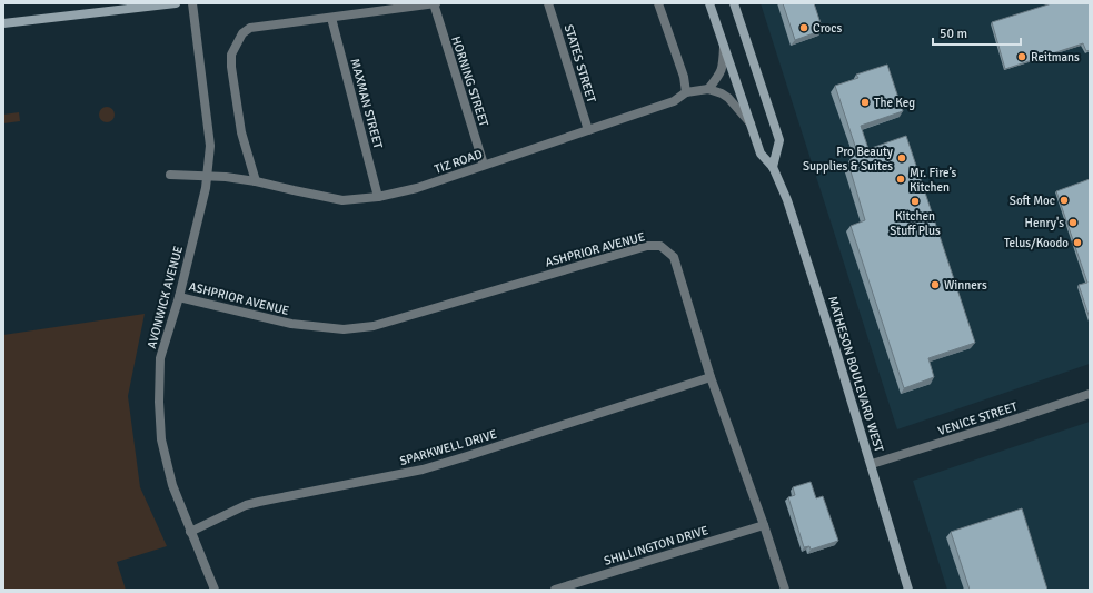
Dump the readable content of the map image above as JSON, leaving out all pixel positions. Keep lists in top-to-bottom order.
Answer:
{
  "streets": {
    "street": [
      "STATES STREET",
      "HORNING STREET",
      "MAXMAN STREET",
      "TIZ ROAD",
      "ASHPRIOR AVENUE",
      "AVONWICK AVENUE",
      "MATHESON BOULEVARD WEST",
      "VENICE STREET",
      "SPARKWELL DRIVE",
      "SHILLINGTON DRIVE"
    ]
  },
  "crossings": [
    ["STATES STREET", "TIZ ROAD"],
    ["HORNING STREET", "TIZ ROAD"],
    ["MAXMAN STREET", "TIZ ROAD"],
    ["TIZ ROAD", "AVONWICK AVENUE"],
    ["ASHPRIOR AVENUE", "AVONWICK AVENUE"],
    ["ASHPRIOR AVENUE", "SPARKWELL DRIVE"],
    ["ASHPRIOR AVENUE", "SHILLINGTON DRIVE"],
    ["AVONWICK AVENUE", "SPARKWELL DRIVE"],
    ["MATHESON BOULEVARD WEST", "VENICE STREET"]
  ],
  "places": [
    "Crocs",
    "Reitmans",
    "The Keg",
    "Pro Beauty Supplies & Suites",
    "Mr. Fire’s Kitchen",
    "Soft Moc",
    "Kitchen Stuff Plus",
    "Henry's",
    "Telus/Koodo",
    "Winners"
  ],
  "scale_bar": "50 m"
}
